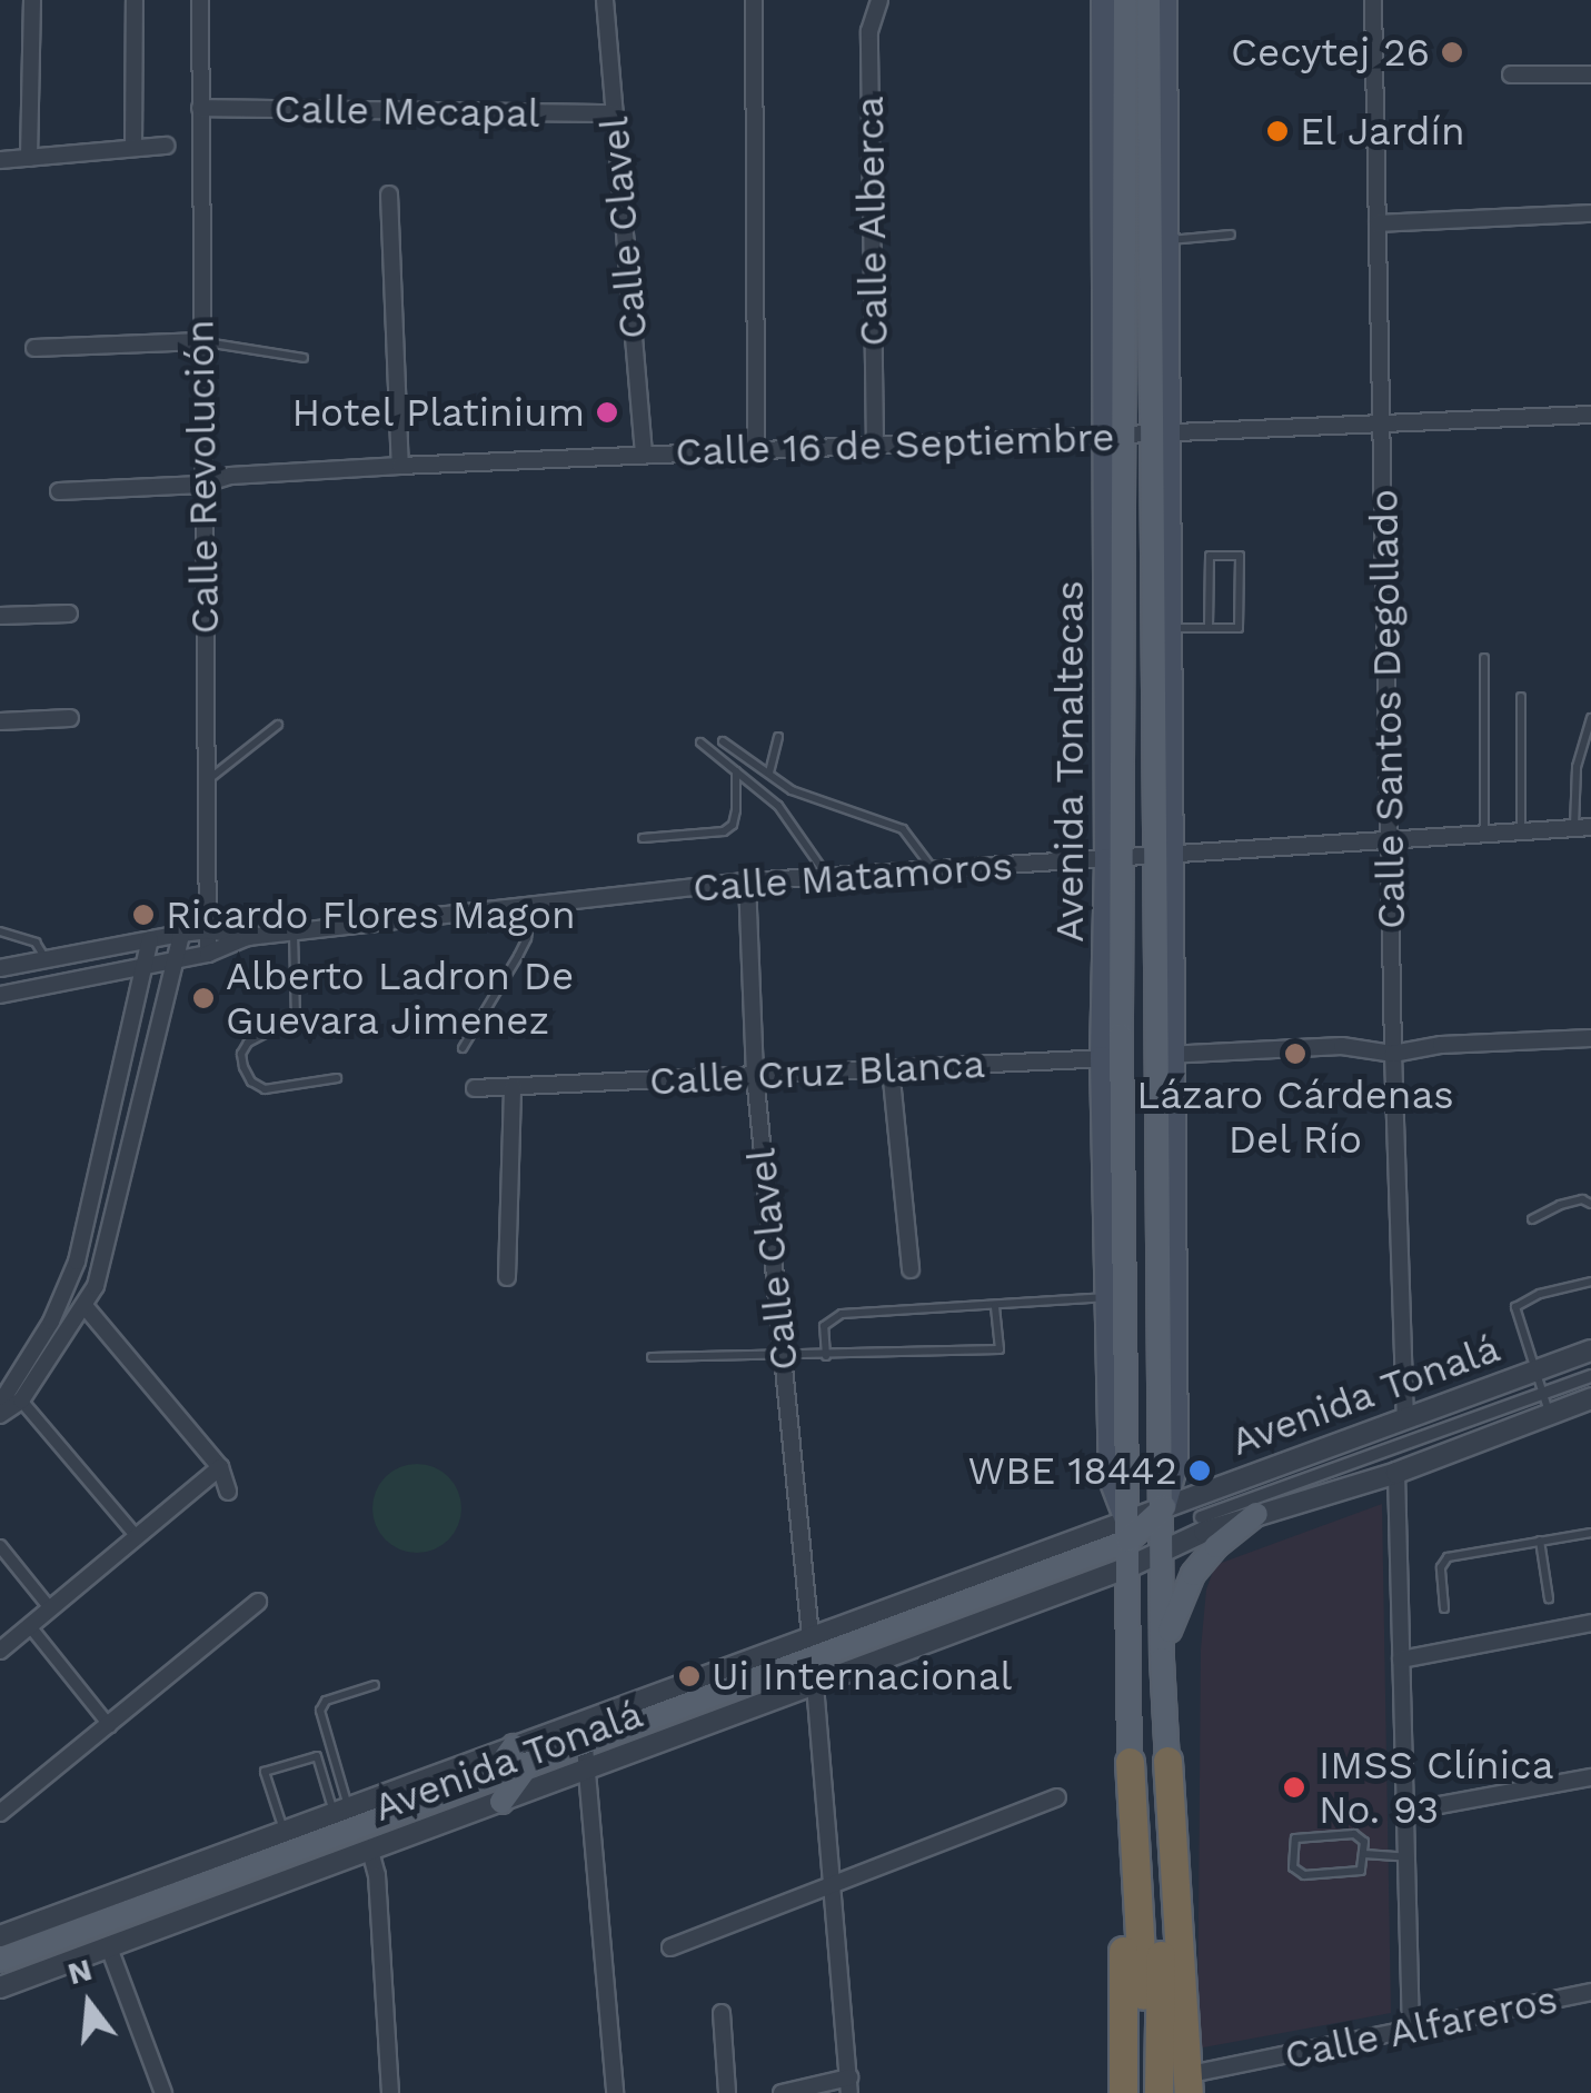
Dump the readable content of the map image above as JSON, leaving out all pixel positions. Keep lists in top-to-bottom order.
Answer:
{
  "streets": {
    "main road": ["Avenida Tonaltecas", "Avenida Tonalá"],
    "street": [
      "Calle Mecapal",
      "Calle Alberca",
      "Calle Clavel",
      "Calle 16 de Septiembre",
      "Calle Revolución",
      "Calle Santos Degollado",
      "Calle Matamoros",
      "Calle Cruz Blanca",
      "Calle Alfareros"
    ]
  },
  "crossings": [
    ["Calle Mecapal", "Calle Clavel"],
    ["Calle Mecapal", "Calle Revolución"],
    ["Calle Alberca", "Calle 16 de Septiembre"],
    ["Calle Clavel", "Calle 16 de Septiembre"],
    ["Calle Clavel", "Calle Matamoros"],
    ["Calle Clavel", "Calle Cruz Blanca"],
    ["Calle Clavel", "Avenida Tonalá"],
    ["Calle 16 de Septiembre", "Calle Revolución"],
    ["Calle 16 de Septiembre", "Calle Santos Degollado"],
    ["Calle 16 de Septiembre", "Avenida Tonaltecas"],
    ["Calle Revolución", "Calle Matamoros"],
    ["Calle Santos Degollado", "Calle Matamoros"],
    ["Calle Santos Degollado", "Avenida Tonalá"],
    ["Avenida Tonaltecas", "Calle Matamoros"],
    ["Avenida Tonaltecas", "Calle Cruz Blanca"],
    ["Avenida Tonaltecas", "Avenida Tonalá"]
  ],
  "places": [
    "Cecytej 26",
    "El Jardín",
    "Hotel Platinium",
    "Ricardo Flores Magon",
    "Alberto Ladron De Guevara Jimenez",
    "Lázaro Cárdenas Del Río",
    "WBE 18442",
    "Ui Internacional",
    "IMSS Clínica No. 93"
  ],
  "north": "top"
}
